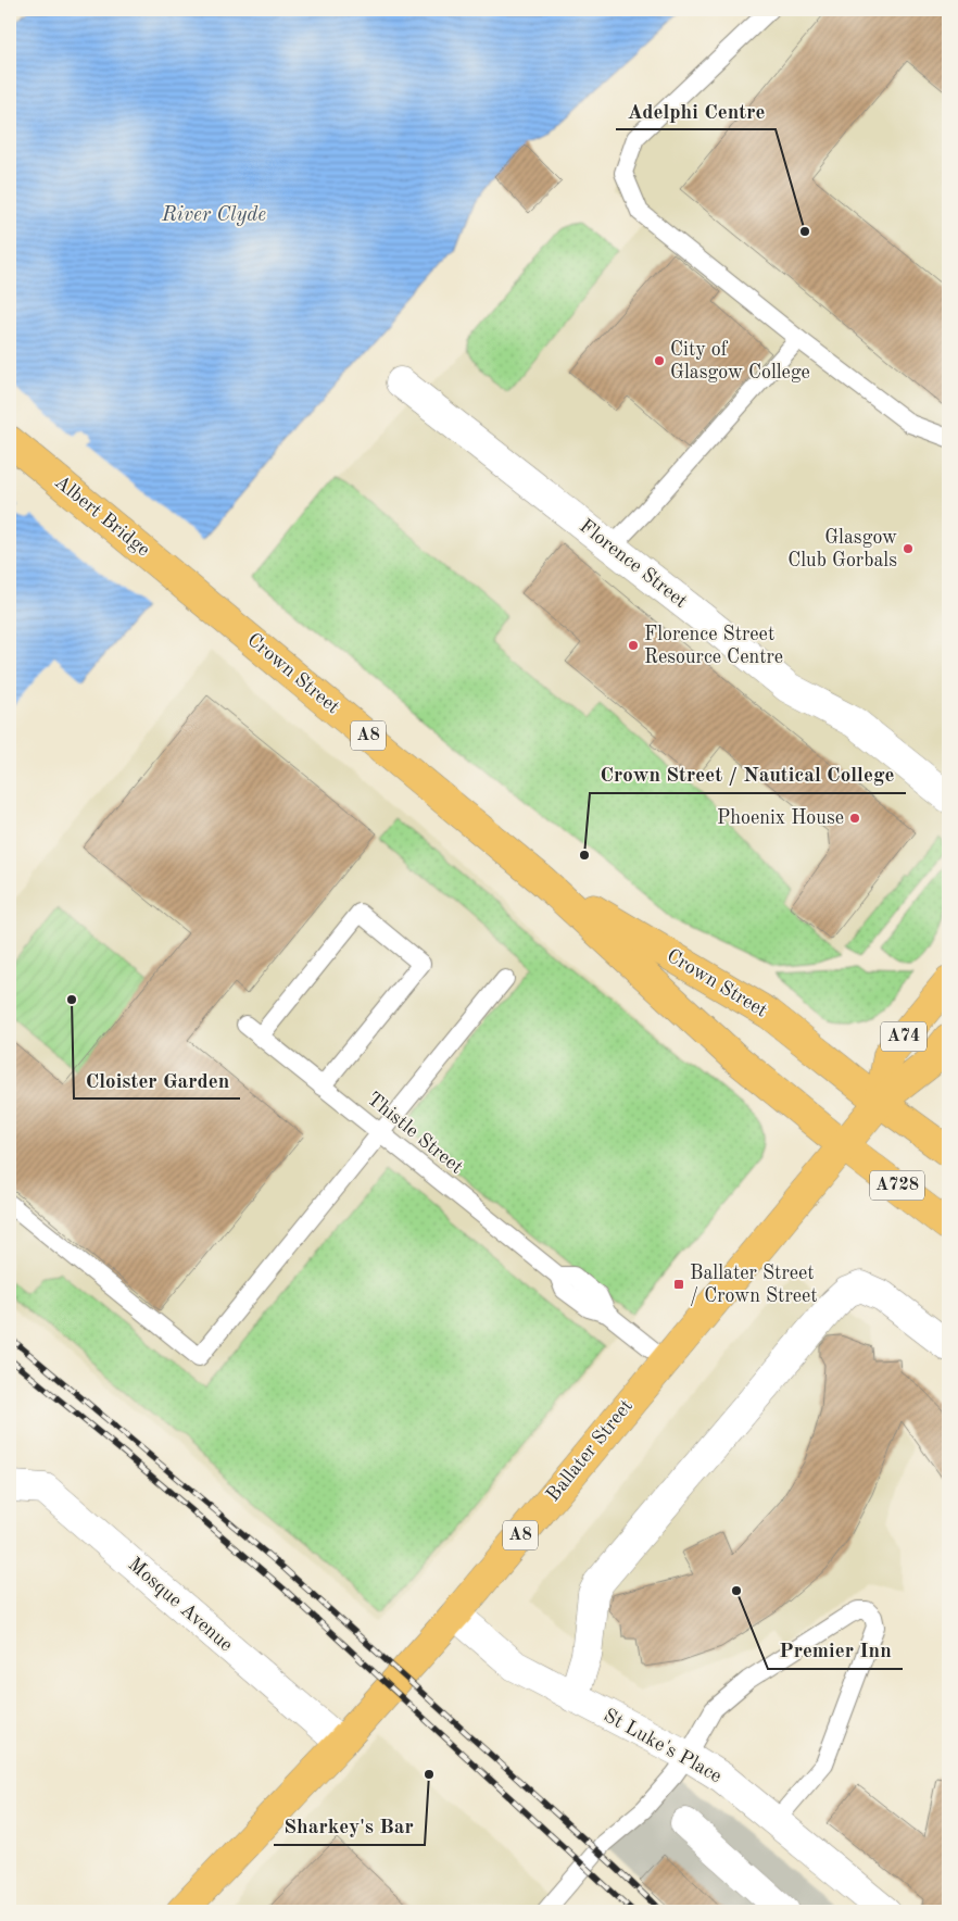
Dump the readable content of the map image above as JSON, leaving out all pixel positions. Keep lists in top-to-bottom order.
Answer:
{
  "streets": {
    "main road": [
      "Albert Bridge",
      "Crown Street",
      "A8",
      "A74",
      "A728",
      "Ballater Street"
    ],
    "street": ["Florence Street", "Mosque Avenue", "St Luke's Place"],
    "lane": ["Thistle Street"]
  },
  "crossings": [
    ["Albert Bridge", "Crown Street"],
    ["Crown Street", "A728"],
    ["Crown Street", "Ballater Street"],
    ["Thistle Street", "Ballater Street"],
    ["A728", "Ballater Street"],
    ["Ballater Street", "Mosque Avenue"],
    ["Ballater Street", "St Luke's Place"]
  ],
  "water": ["River Clyde"],
  "places": {
    "other": [
      "Adelphi Centre",
      "City of Glasgow College",
      "Glasgow Club Gorbals",
      "Florence Street Resource Centre",
      "Phoenix House",
      "Crown Street / Nautical College",
      "Cloister Garden",
      "Premier Inn",
      "Sharkey's Bar"
    ],
    "transit": ["Ballater Street / Crown Street"]
  }
}
